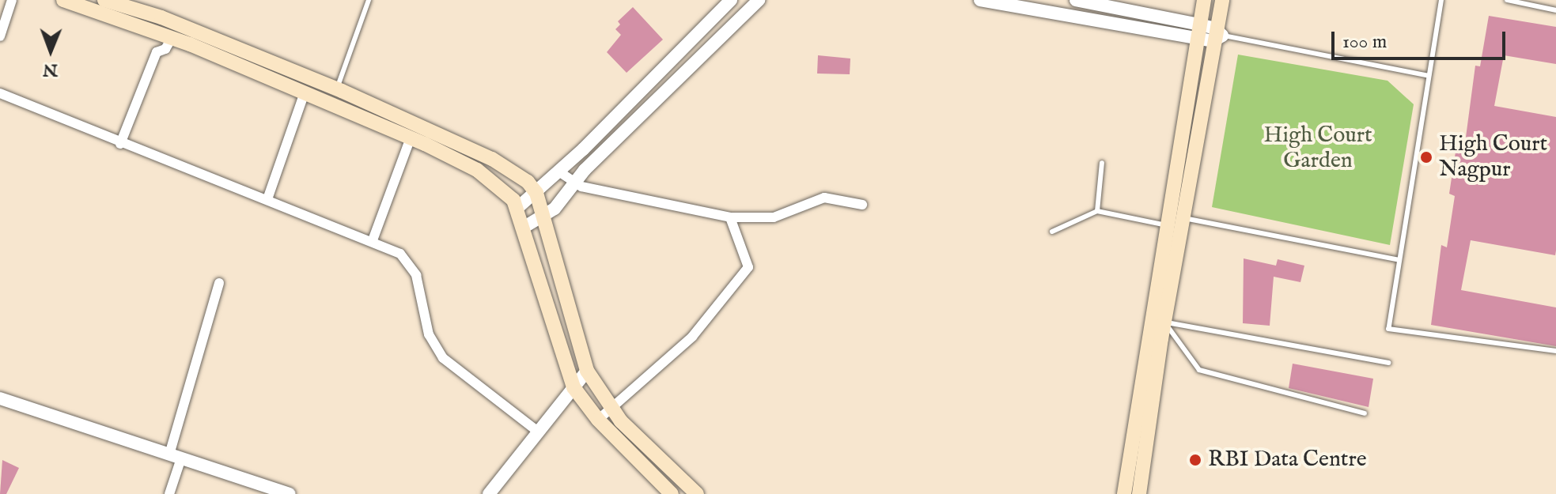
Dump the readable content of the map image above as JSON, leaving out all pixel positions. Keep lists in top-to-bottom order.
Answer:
{
  "parks": ["High Court Garden"],
  "places": ["High Court Nagpur", "RBI Data Centre"],
  "scale_bar": "100 m",
  "north": "bottom"
}
